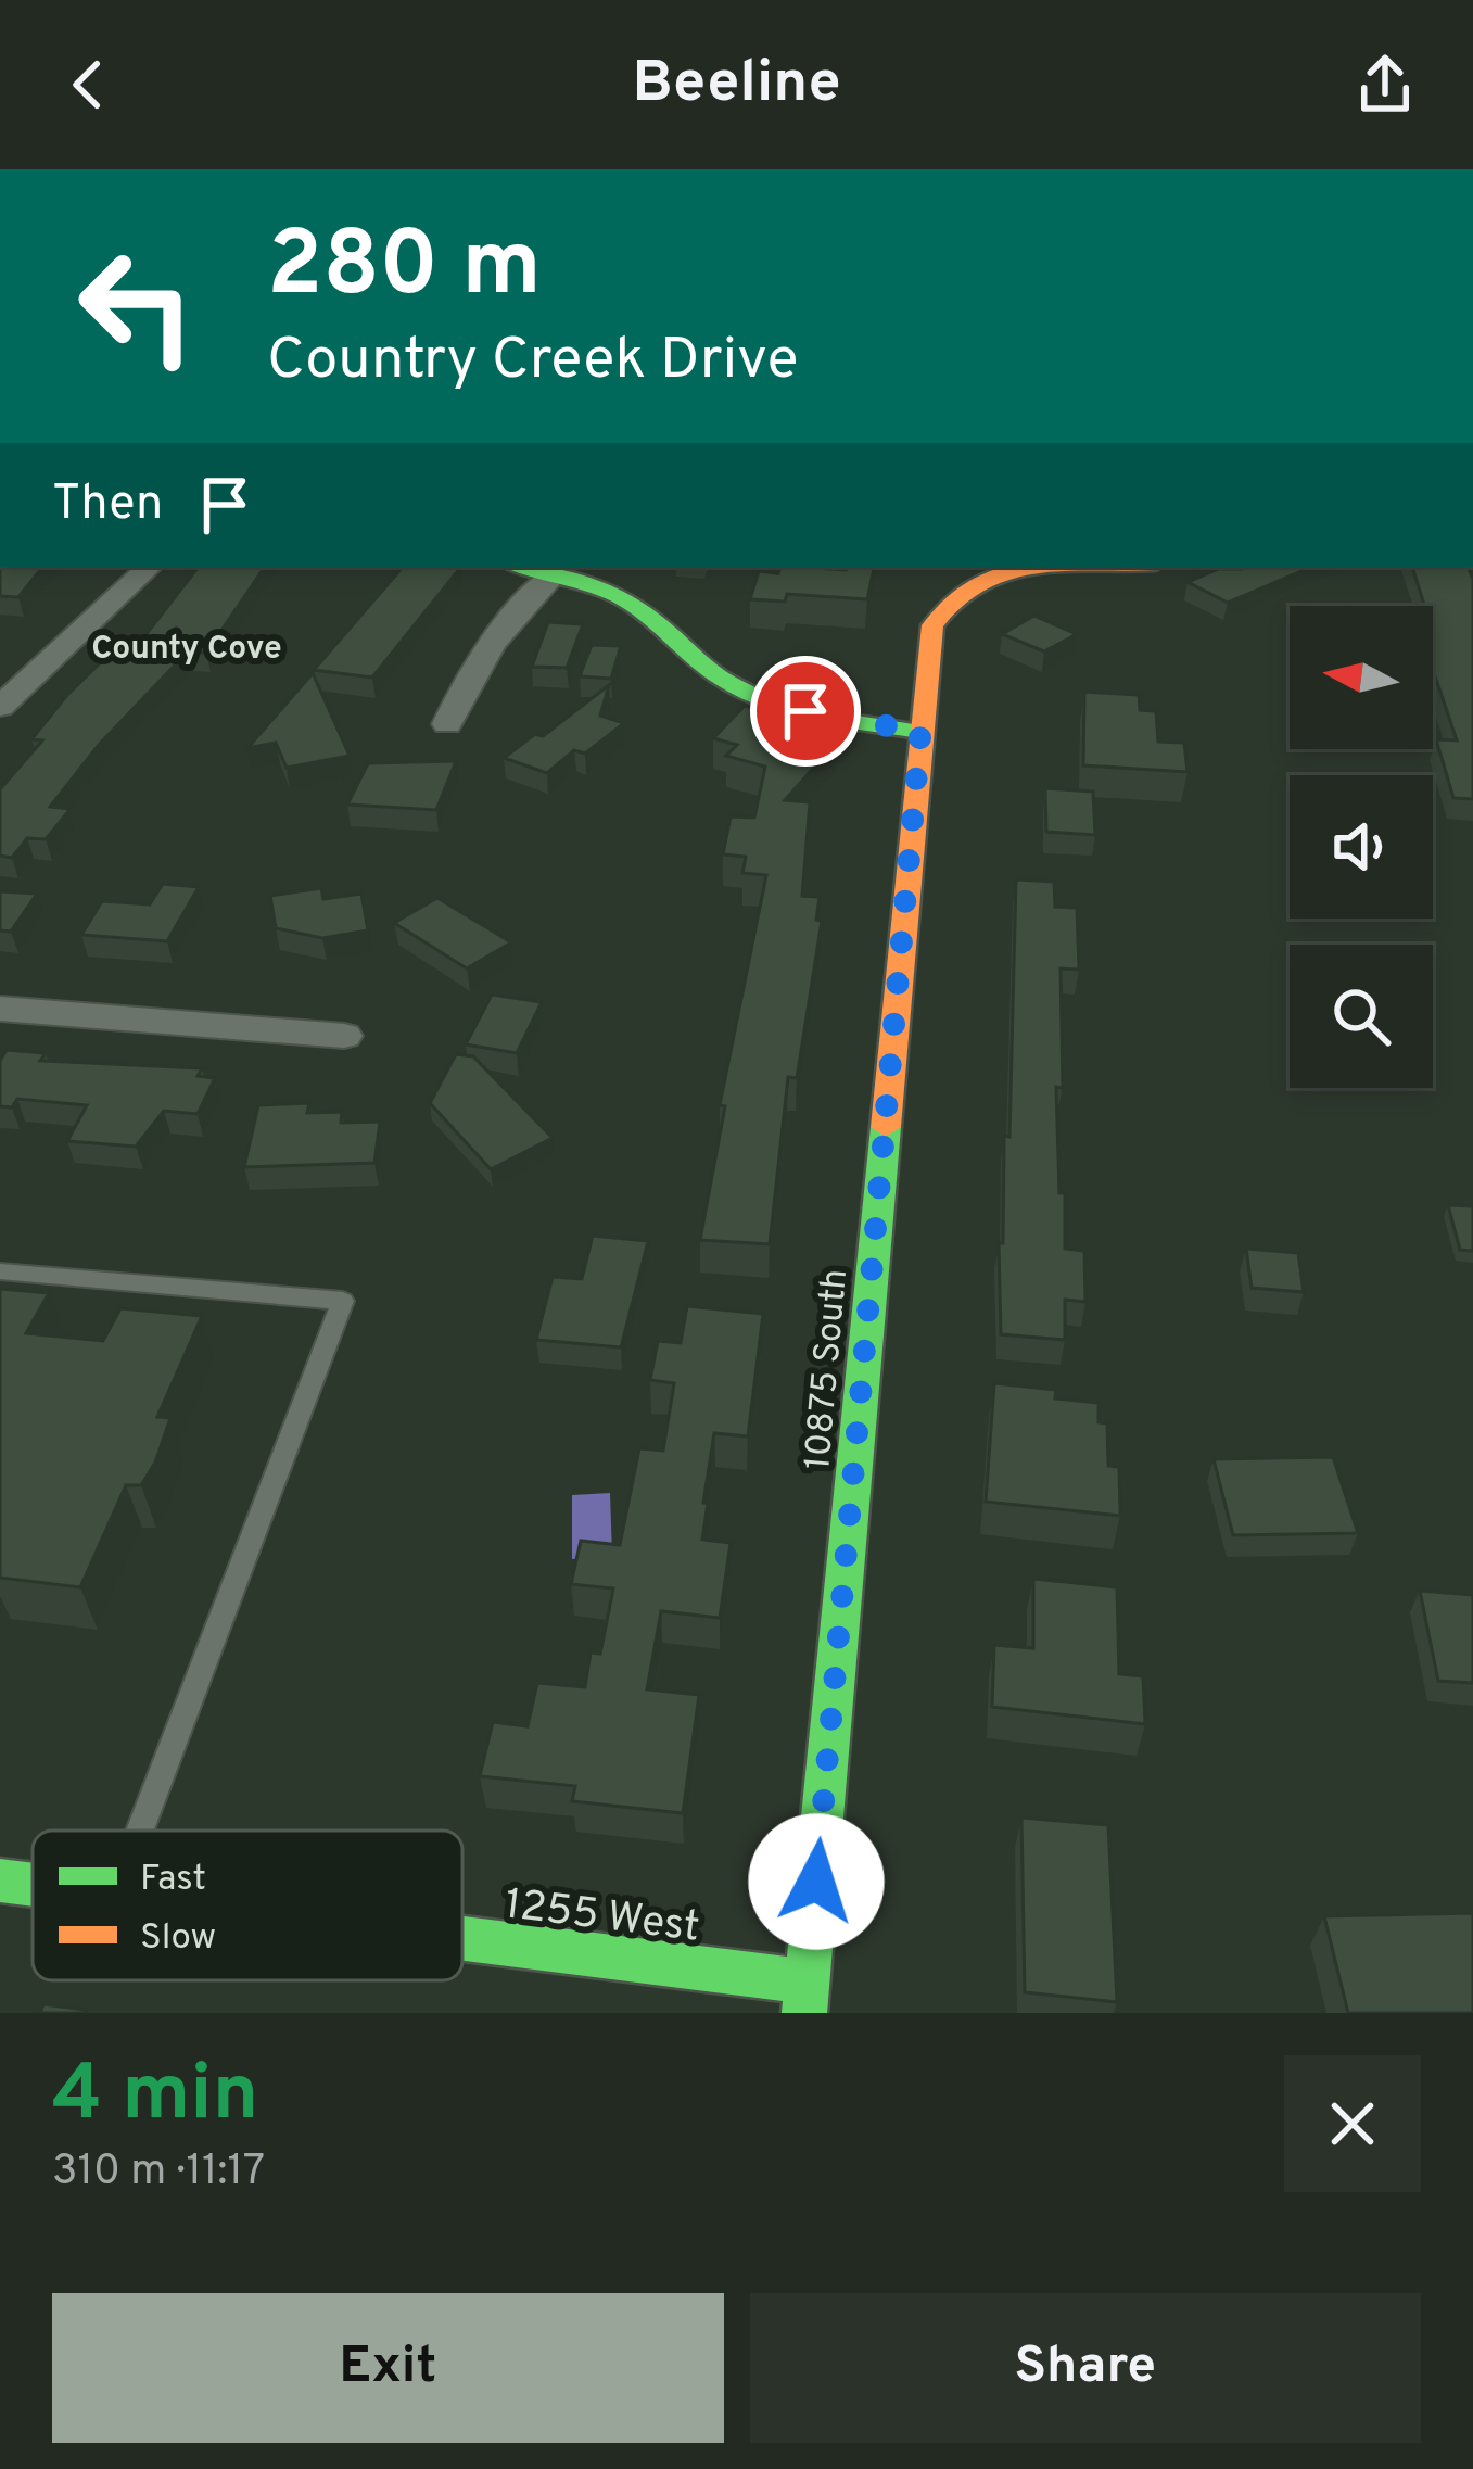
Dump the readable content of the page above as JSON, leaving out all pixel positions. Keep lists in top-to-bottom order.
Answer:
{
  "streets": {
    "street": ["10875 South", "1255 West"]
  },
  "crossings": [
    ["10875 South", "1255 West"]
  ],
  "districts": ["County Cove"],
  "legend": ["Fast", "Slow"],
  "north": "left",
  "page": {
    "header": "Beeline",
    "turn": ["280 m", "Country Creek Drive"],
    "then": "Then",
    "heading": ["4 min", "310 m · 11:17"],
    "buttons": ["Exit", "Share"]
  }
}
